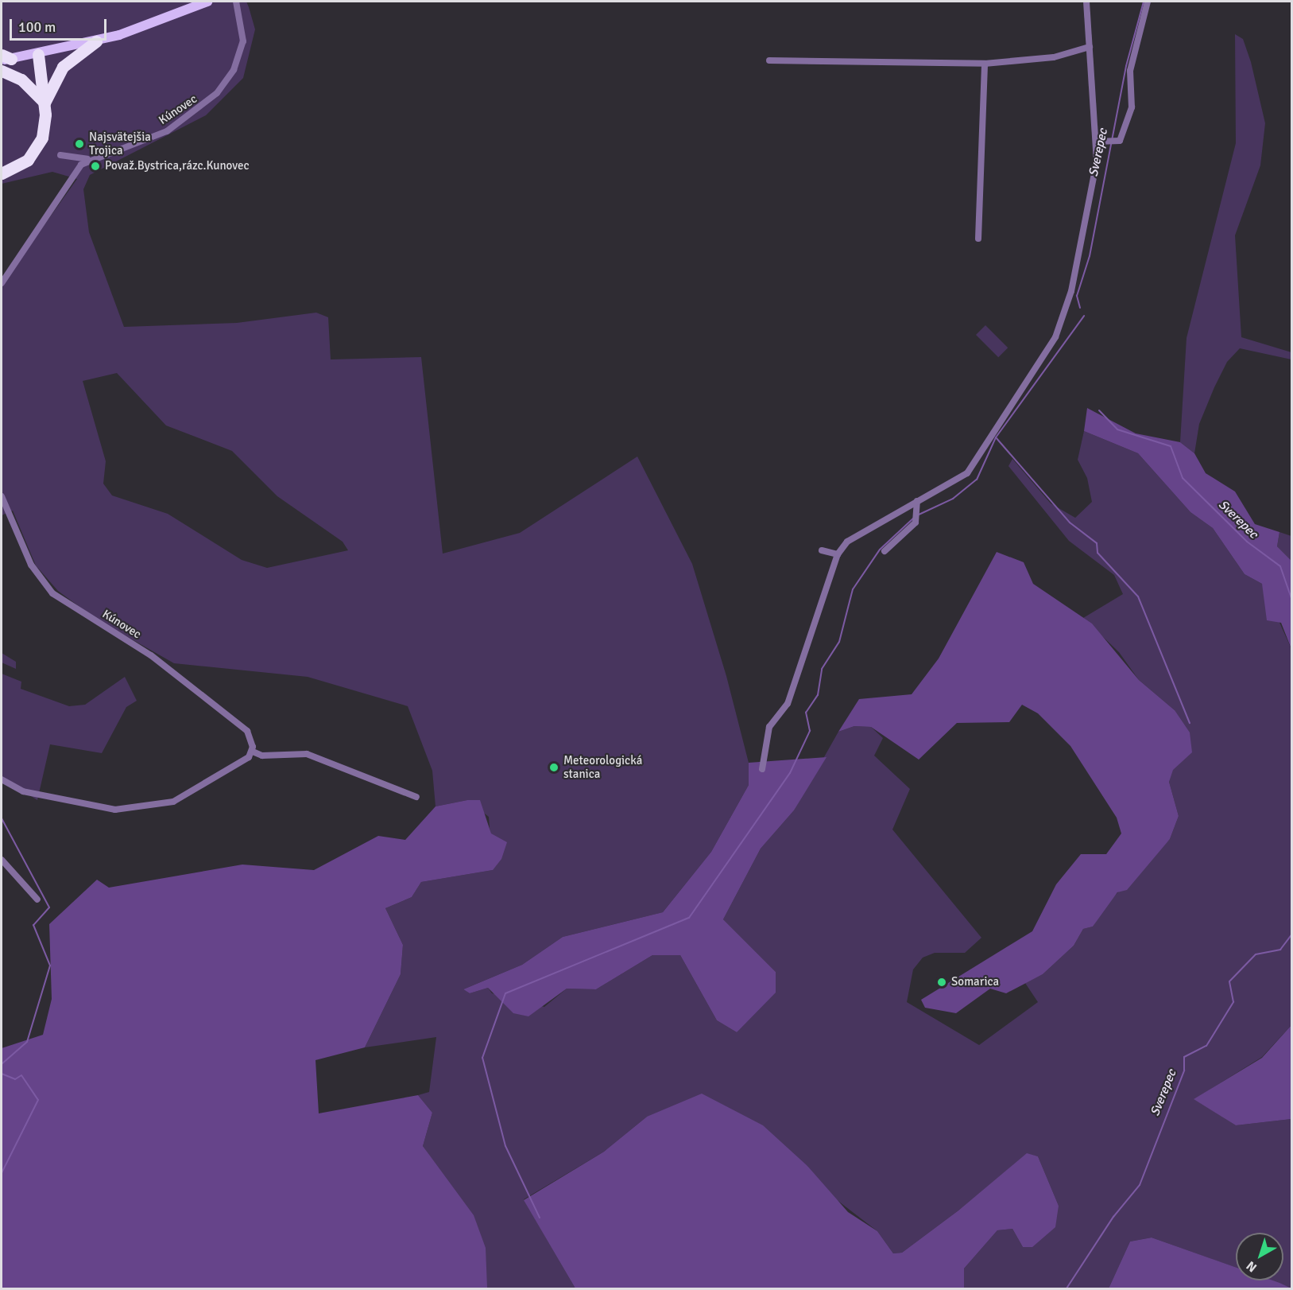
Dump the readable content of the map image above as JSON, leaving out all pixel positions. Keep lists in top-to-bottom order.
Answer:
{
  "streets": {
    "street": ["Kúnovec"]
  },
  "water": ["Sverepec"],
  "places": [
    "Najsvätejšia Trojica",
    "Považ.Bystrica,rázc.Kunovec",
    "Meteorologická stanica",
    "Somarica"
  ],
  "scale_bar": "100 m",
  "north": "bottom left"
}
